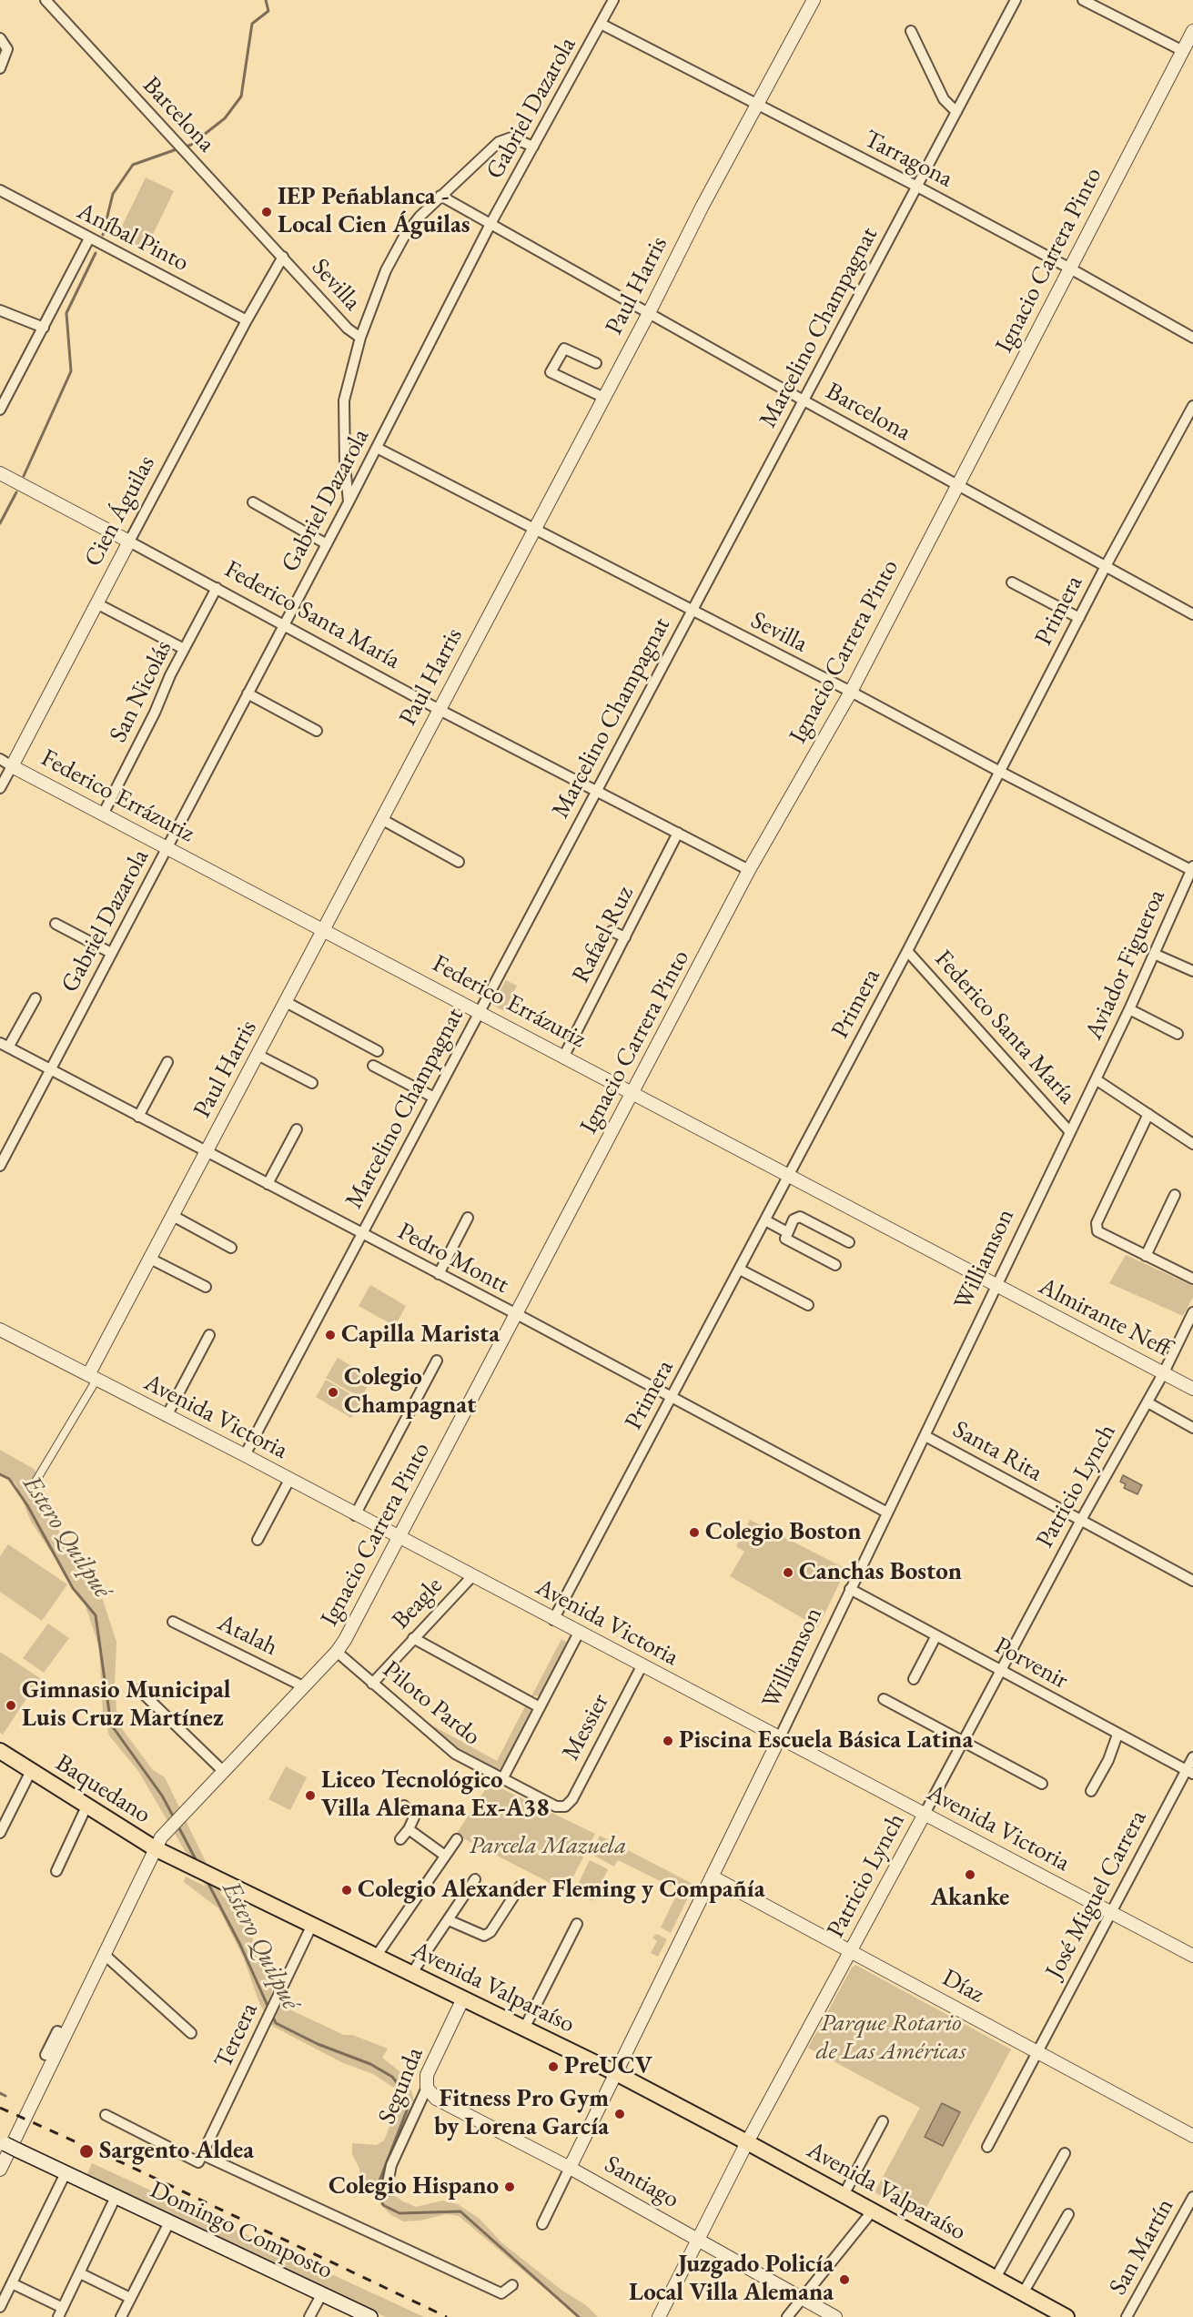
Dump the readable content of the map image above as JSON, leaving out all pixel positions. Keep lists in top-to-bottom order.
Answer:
{
  "streets": {
    "main road": ["Baquedano", "Avenida Valparaíso", "Domingo Composto"],
    "street": [
      "Gabriel Dazarola",
      "Barcelona",
      "Tarragona",
      "Aníbal Pinto",
      "Ignacio Carrera Pinto",
      "Sevilla",
      "Paul Harris",
      "Marcelino Champagnat",
      "Cien Águilas",
      "Primera",
      "Federico Santa María",
      "San Nicolás",
      "Federico Errázuriz",
      "Rafael Ruz",
      "Aviador Figueroa",
      "Pedro Montt",
      "Williamson",
      "Almirante Neff",
      "Avenida Victoria",
      "Santa Rita",
      "Patricio Lynch",
      "Beagle",
      "Atalah",
      "Porvenir",
      "Piloto Pardo",
      "Messier",
      "José Miguel Carrera",
      "Díaz",
      "Tercera",
      "Segunda",
      "Santiago",
      "San Martín"
    ]
  },
  "crossings": [
    ["Gabriel Dazarola", "Barcelona"],
    ["Gabriel Dazarola", "Tarragona"],
    ["Gabriel Dazarola", "Sevilla"],
    ["Gabriel Dazarola", "Federico Santa María"],
    ["Gabriel Dazarola", "Federico Errázuriz"],
    ["Gabriel Dazarola", "Pedro Montt"],
    ["Barcelona", "Ignacio Carrera Pinto"],
    ["Barcelona", "Sevilla"],
    ["Barcelona", "Paul Harris"],
    ["Barcelona", "Marcelino Champagnat"],
    ["Barcelona", "Cien Águilas"],
    ["Barcelona", "Primera"],
    ["Tarragona", "Ignacio Carrera Pinto"],
    ["Tarragona", "Paul Harris"],
    ["Tarragona", "Marcelino Champagnat"],
    ["Aníbal Pinto", "Cien Águilas"],
    ["Ignacio Carrera Pinto", "Sevilla"],
    ["Ignacio Carrera Pinto", "Federico Santa María"],
    ["Ignacio Carrera Pinto", "Federico Errázuriz"],
    ["Ignacio Carrera Pinto", "Pedro Montt"],
    ["Ignacio Carrera Pinto", "Avenida Victoria"],
    ["Ignacio Carrera Pinto", "Atalah"],
    ["Ignacio Carrera Pinto", "Piloto Pardo"],
    ["Ignacio Carrera Pinto", "Baquedano"],
    ["Ignacio Carrera Pinto", "Avenida Valparaíso"],
    ["Sevilla", "Paul Harris"],
    ["Sevilla", "Marcelino Champagnat"],
    ["Sevilla", "Cien Águilas"],
    ["Sevilla", "Primera"],
    ["Sevilla", "Aviador Figueroa"],
    ["Paul Harris", "Federico Santa María"],
    ["Paul Harris", "Federico Errázuriz"],
    ["Paul Harris", "Pedro Montt"],
    ["Paul Harris", "Avenida Victoria"],
    ["Marcelino Champagnat", "Federico Santa María"],
    ["Marcelino Champagnat", "Federico Errázuriz"],
    ["Marcelino Champagnat", "Pedro Montt"],
    ["Marcelino Champagnat", "Avenida Victoria"],
    ["Cien Águilas", "Federico Santa María"],
    ["Cien Águilas", "Federico Errázuriz"],
    ["Primera", "Federico Santa María"],
    ["Primera", "Federico Errázuriz"],
    ["Primera", "Pedro Montt"],
    ["Primera", "Avenida Victoria"],
    ["Federico Santa María", "San Nicolás"],
    ["Federico Santa María", "Rafael Ruz"],
    ["Federico Santa María", "Williamson"],
    ["San Nicolás", "Federico Errázuriz"],
    ["Federico Errázuriz", "Rafael Ruz"],
    ["Federico Errázuriz", "Williamson"],
    ["Federico Errázuriz", "Almirante Neff"],
    ["Aviador Figueroa", "Williamson"],
    ["Pedro Montt", "Williamson"],
    ["Williamson", "Almirante Neff"],
    ["Williamson", "Avenida Victoria"],
    ["Williamson", "Santa Rita"],
    ["Williamson", "Porvenir"],
    ["Williamson", "Díaz"],
    ["Williamson", "Avenida Valparaíso"],
    ["Williamson", "Santiago"],
    ["Almirante Neff", "Patricio Lynch"],
    ["Avenida Victoria", "Patricio Lynch"],
    ["Avenida Victoria", "Beagle"],
    ["Avenida Victoria", "Messier"],
    ["Avenida Victoria", "José Miguel Carrera"],
    ["Santa Rita", "Patricio Lynch"],
    ["Patricio Lynch", "Porvenir"],
    ["Patricio Lynch", "Díaz"],
    ["Patricio Lynch", "Avenida Valparaíso"],
    ["Patricio Lynch", "Santiago"],
    ["Beagle", "Piloto Pardo"],
    ["Porvenir", "José Miguel Carrera"],
    ["Piloto Pardo", "Messier"],
    ["Baquedano", "Avenida Valparaíso"],
    ["José Miguel Carrera", "Díaz"],
    ["Avenida Valparaíso", "Tercera"],
    ["Avenida Valparaíso", "Segunda"],
    ["Segunda", "Santiago"]
  ],
  "water": ["Estero Quilpué"],
  "parks": ["Parcela Mazuela", "Parque Rotario de Las Américas"],
  "places": [
    "IEP Peñablanca - Local Cien Águilas",
    "Capilla Marista",
    "Colegio Champagnat",
    "Colegio Boston",
    "Canchas Boston",
    "Gimnasio Municipal Luis Cruz Martínez",
    "Piscina Escuela Básica Latina",
    "Liceo Tecnológico Villa Alemana Ex-A38",
    "Akanke",
    "Colegio Alexander Fleming y Compañía",
    "PreUCV",
    "Fitness Pro Gym by Lorena García",
    "Sargento Aldea",
    "Colegio Hispano",
    "Juzgado Policía Local Villa Alemana"
  ]
}
